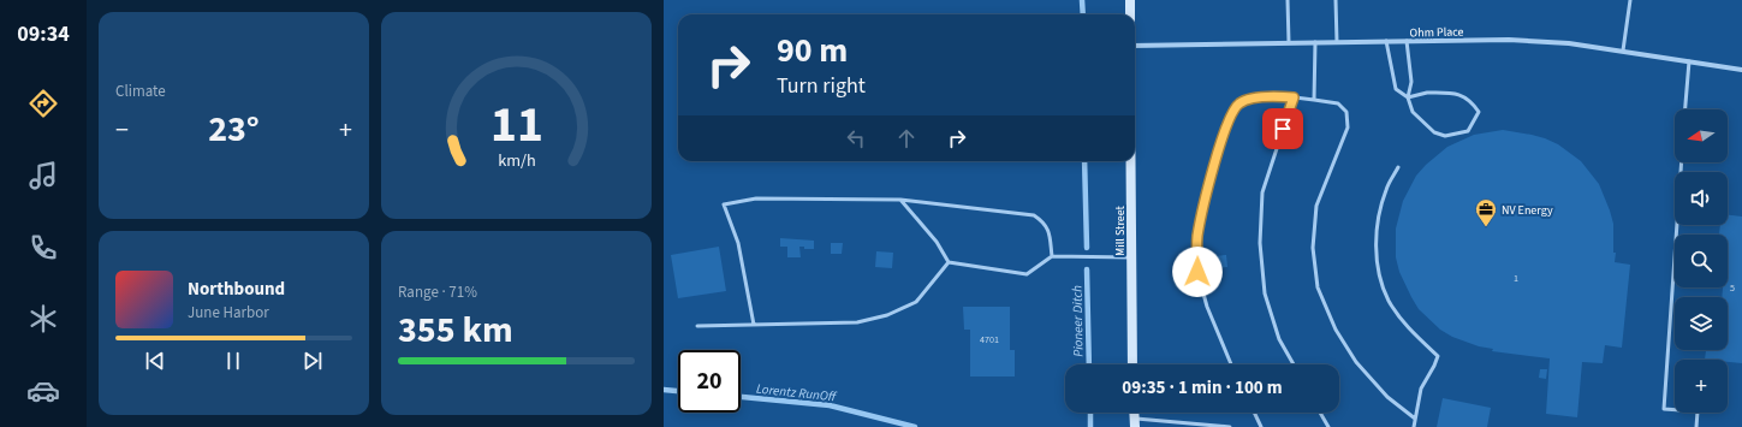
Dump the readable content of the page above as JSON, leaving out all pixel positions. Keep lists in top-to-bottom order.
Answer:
{
  "streets": {
    "main road": ["Mill Street"],
    "street": ["Ohm Place"]
  },
  "water": ["Pioneer Ditch", "Lorentz RunOff"],
  "places": {
    "office": ["NV Energy"]
  },
  "house_numbers": ["1", "5", "4701"],
  "north": "left",
  "page": {
    "tabs": "09:34",
    "tile": [
      "Climate",
      ["Range · 71%", "355 km"]
    ],
    "turn": ["90 m", "Turn right"],
    "heat": ["−", "23°", "+"],
    "map_buttons": "+",
    "song": ["Northbound", "June Harbor"],
    "limit": "20",
    "trip": "09:35 · 1 min · 100 m",
    "gauge": ["11", "km/h"]
  }
}
